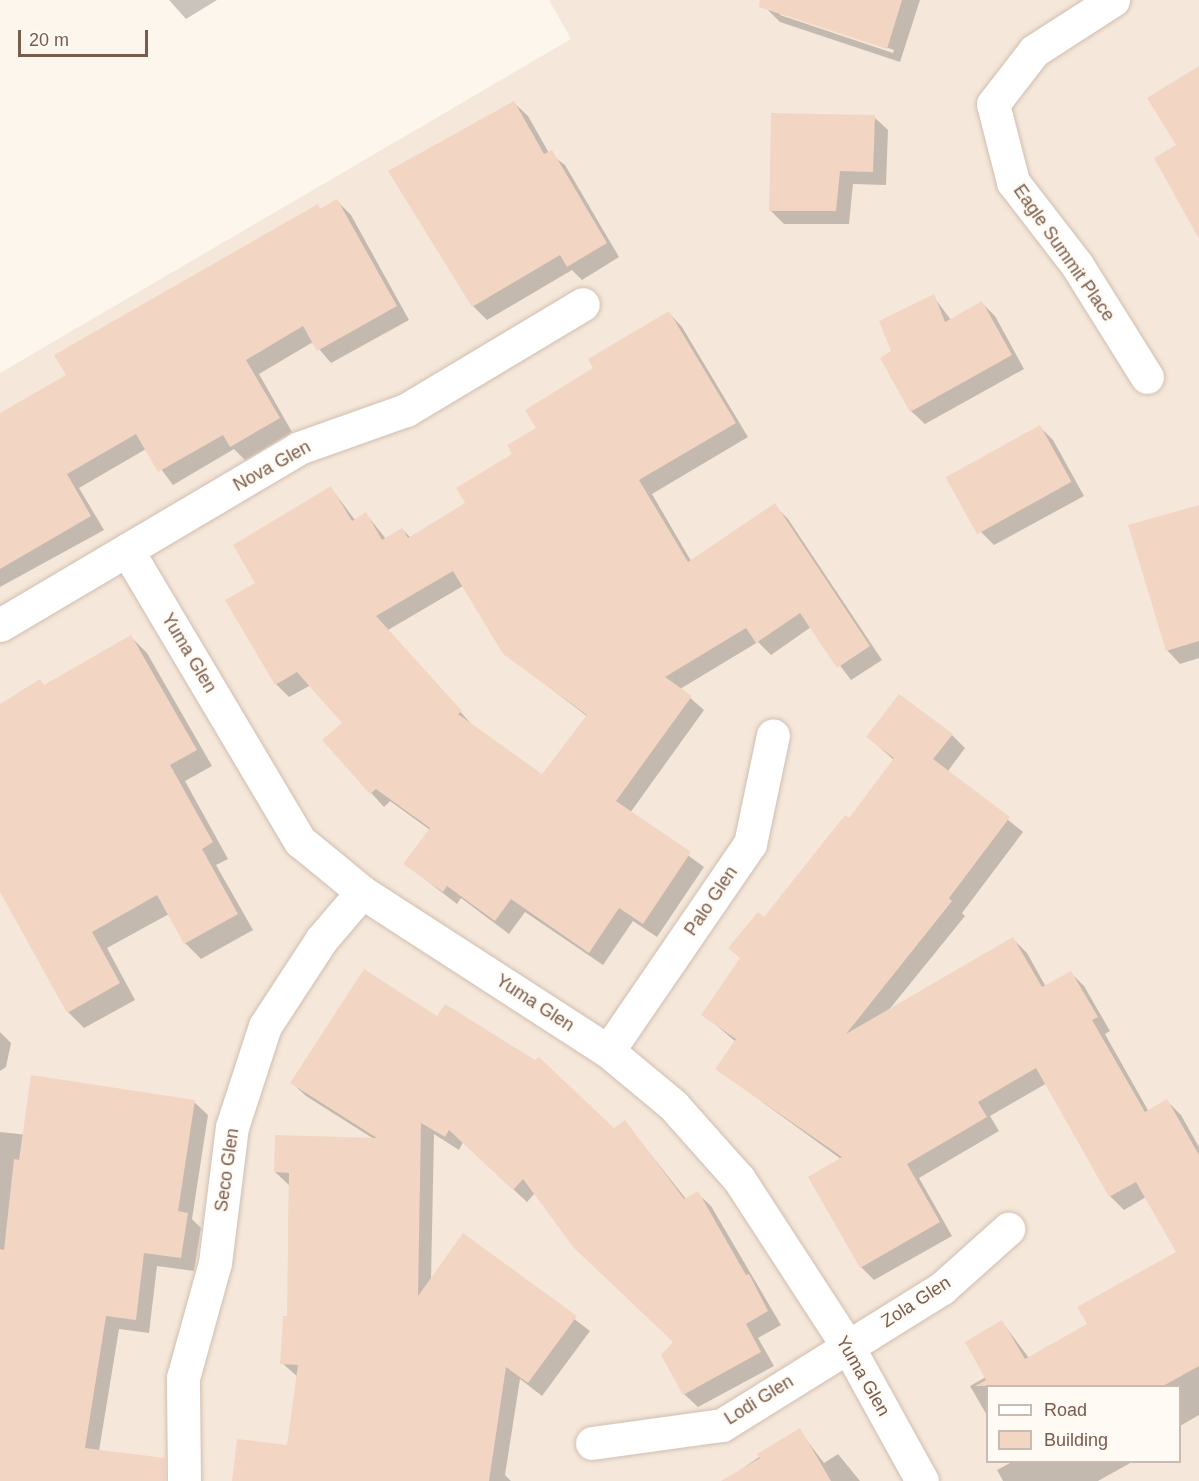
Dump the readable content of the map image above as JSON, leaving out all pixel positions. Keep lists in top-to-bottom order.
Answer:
{
  "streets": {
    "street": [
      "Eagle Summit Place",
      "Nova Glen",
      "Yuma Glen",
      "Palo Glen",
      "Seco Glen",
      "Zola Glen",
      "Lodi Glen"
    ]
  },
  "crossings": [
    ["Nova Glen", "Yuma Glen"],
    ["Yuma Glen", "Palo Glen"],
    ["Yuma Glen", "Seco Glen"],
    ["Yuma Glen", "Zola Glen"],
    ["Yuma Glen", "Lodi Glen"],
    ["Zola Glen", "Lodi Glen"]
  ],
  "legend": ["Road", "Building"],
  "scale_bar": "20 m"
}
